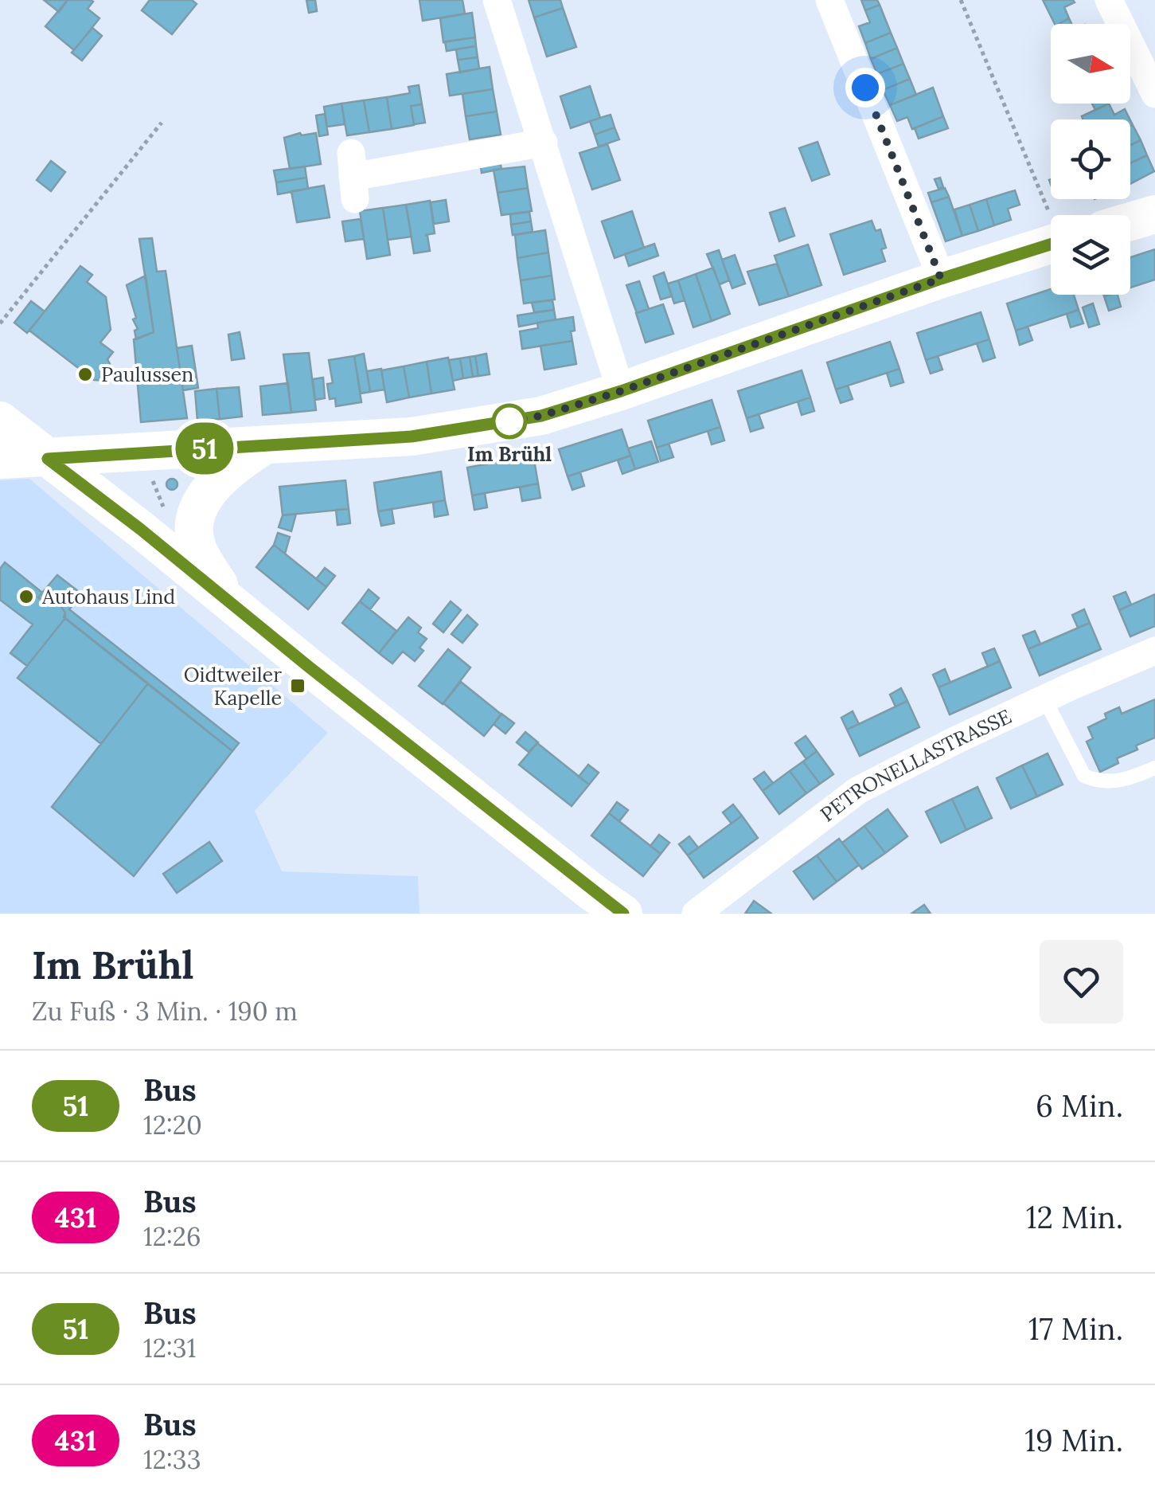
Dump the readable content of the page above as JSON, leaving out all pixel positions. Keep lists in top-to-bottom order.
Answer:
{
  "streets": {
    "street": ["PETRONELLASTRASSE"]
  },
  "places": {
    "other": ["Paulussen", "Im Brühl", "Autohaus Lind"],
    "transit": ["Oidtweiler Kapelle"]
  },
  "lines": ["bus line 51"],
  "north": "right",
  "page": {
    "on_map": "51",
    "heading": ["Im Brühl", "Zu Fuß · 3 Min. · 190 m"],
    "list": [
      {
        "mark": "51",
        "name": "Bus",
        "note": "12:20",
        "value": "6 Min."
      },
      {
        "mark": "431",
        "name": "Bus",
        "note": "12:26",
        "value": "12 Min."
      },
      {
        "mark": "51",
        "name": "Bus",
        "note": "12:31",
        "value": "17 Min."
      },
      {
        "mark": "431",
        "name": "Bus",
        "note": "12:33",
        "value": "19 Min."
      }
    ]
  }
}
